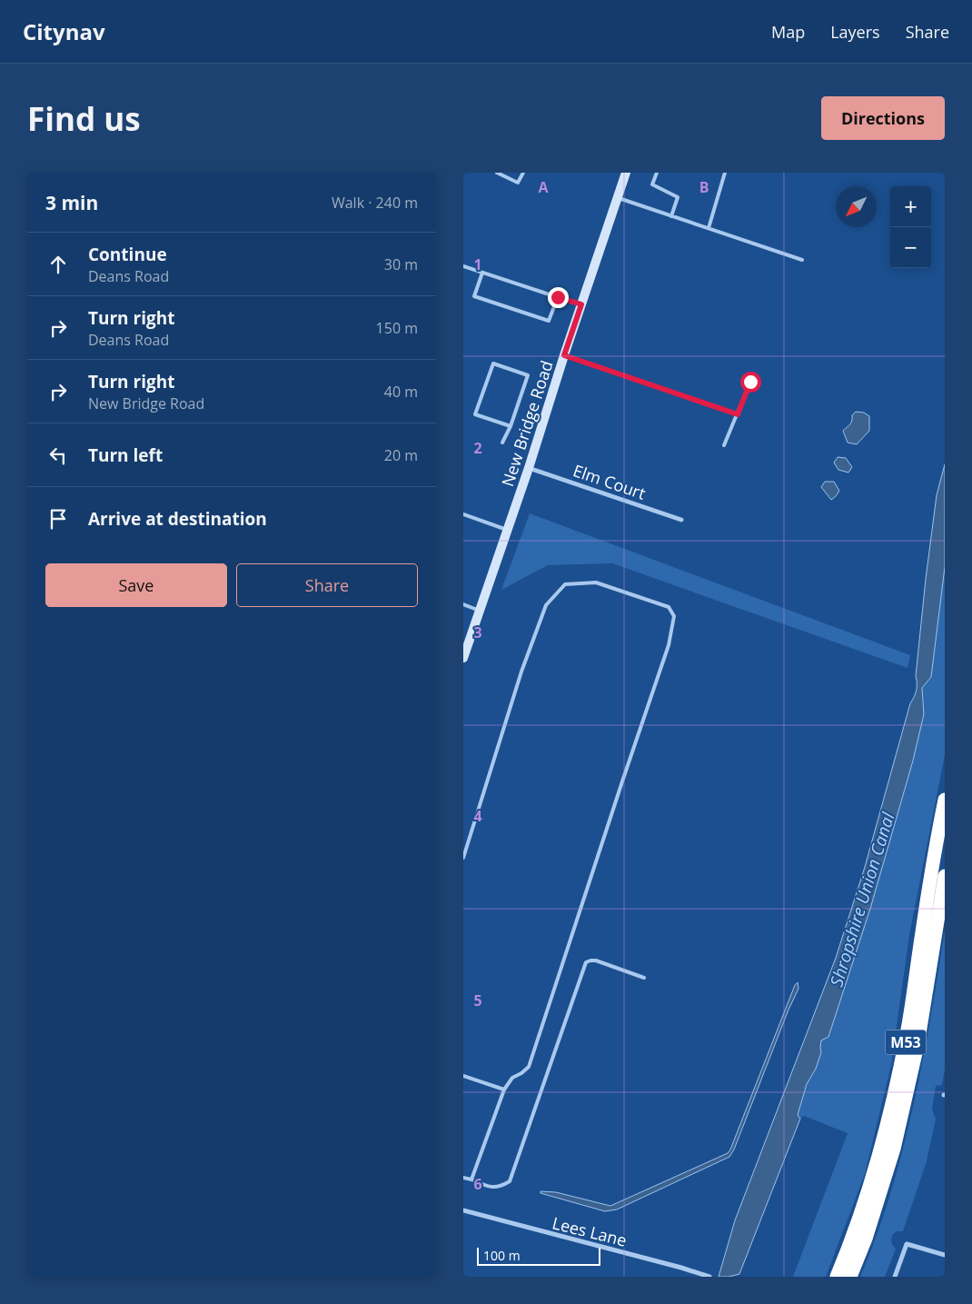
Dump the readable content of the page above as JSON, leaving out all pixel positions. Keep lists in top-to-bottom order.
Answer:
{
  "streets": {
    "highway": ["M53"],
    "street": ["New Bridge Road", "Elm Court", "Lees Lane"]
  },
  "crossings": [
    ["New Bridge Road", "Elm Court"]
  ],
  "water": ["Shropshire Union Canal"],
  "scale_bar": "100 m",
  "north": "bottom left",
  "page": {
    "header": "Citynav",
    "nav": ["Map", "Layers", "Share"],
    "buttons": [
      "Directions",
      ["Save", "Share"]
    ],
    "title": "Find us",
    "heading": ["3 min", "Walk · 240 m"],
    "map_buttons": ["+", "−"],
    "list": [
      ["Continue", "Deans Road", "30 m"],
      ["Turn right", "Deans Road", "150 m"],
      ["Turn right", "New Bridge Road", "40 m"],
      ["Turn left", "20 m"],
      "Arrive at destination"
    ],
    "scale": "100 m"
  },
  "grid": {
    "columns": ["A", "B"],
    "rows": [
      "1",
      "2",
      "3",
      "4",
      "5",
      "6"
    ]
  }
}
